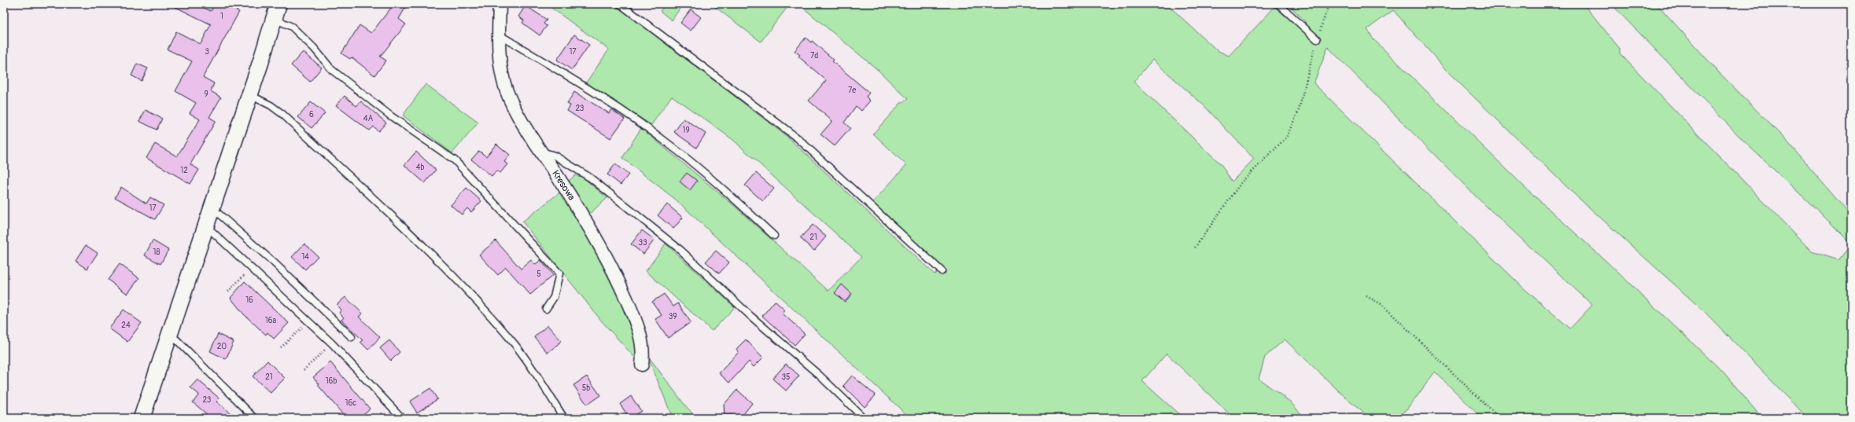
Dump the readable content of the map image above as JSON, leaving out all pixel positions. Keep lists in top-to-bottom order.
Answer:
{
  "streets": {
    "street": ["Kresowa"]
  },
  "house_numbers": [
    "1",
    "3",
    "17",
    "7d",
    "7e",
    "9",
    "23",
    "6",
    "4A",
    "19",
    "4b",
    "12",
    "17",
    "21",
    "33",
    "18",
    "14",
    "5",
    "16",
    "39",
    "16a",
    "24",
    "20",
    "21",
    "35",
    "16b",
    "5b",
    "23",
    "16c"
  ]
}
